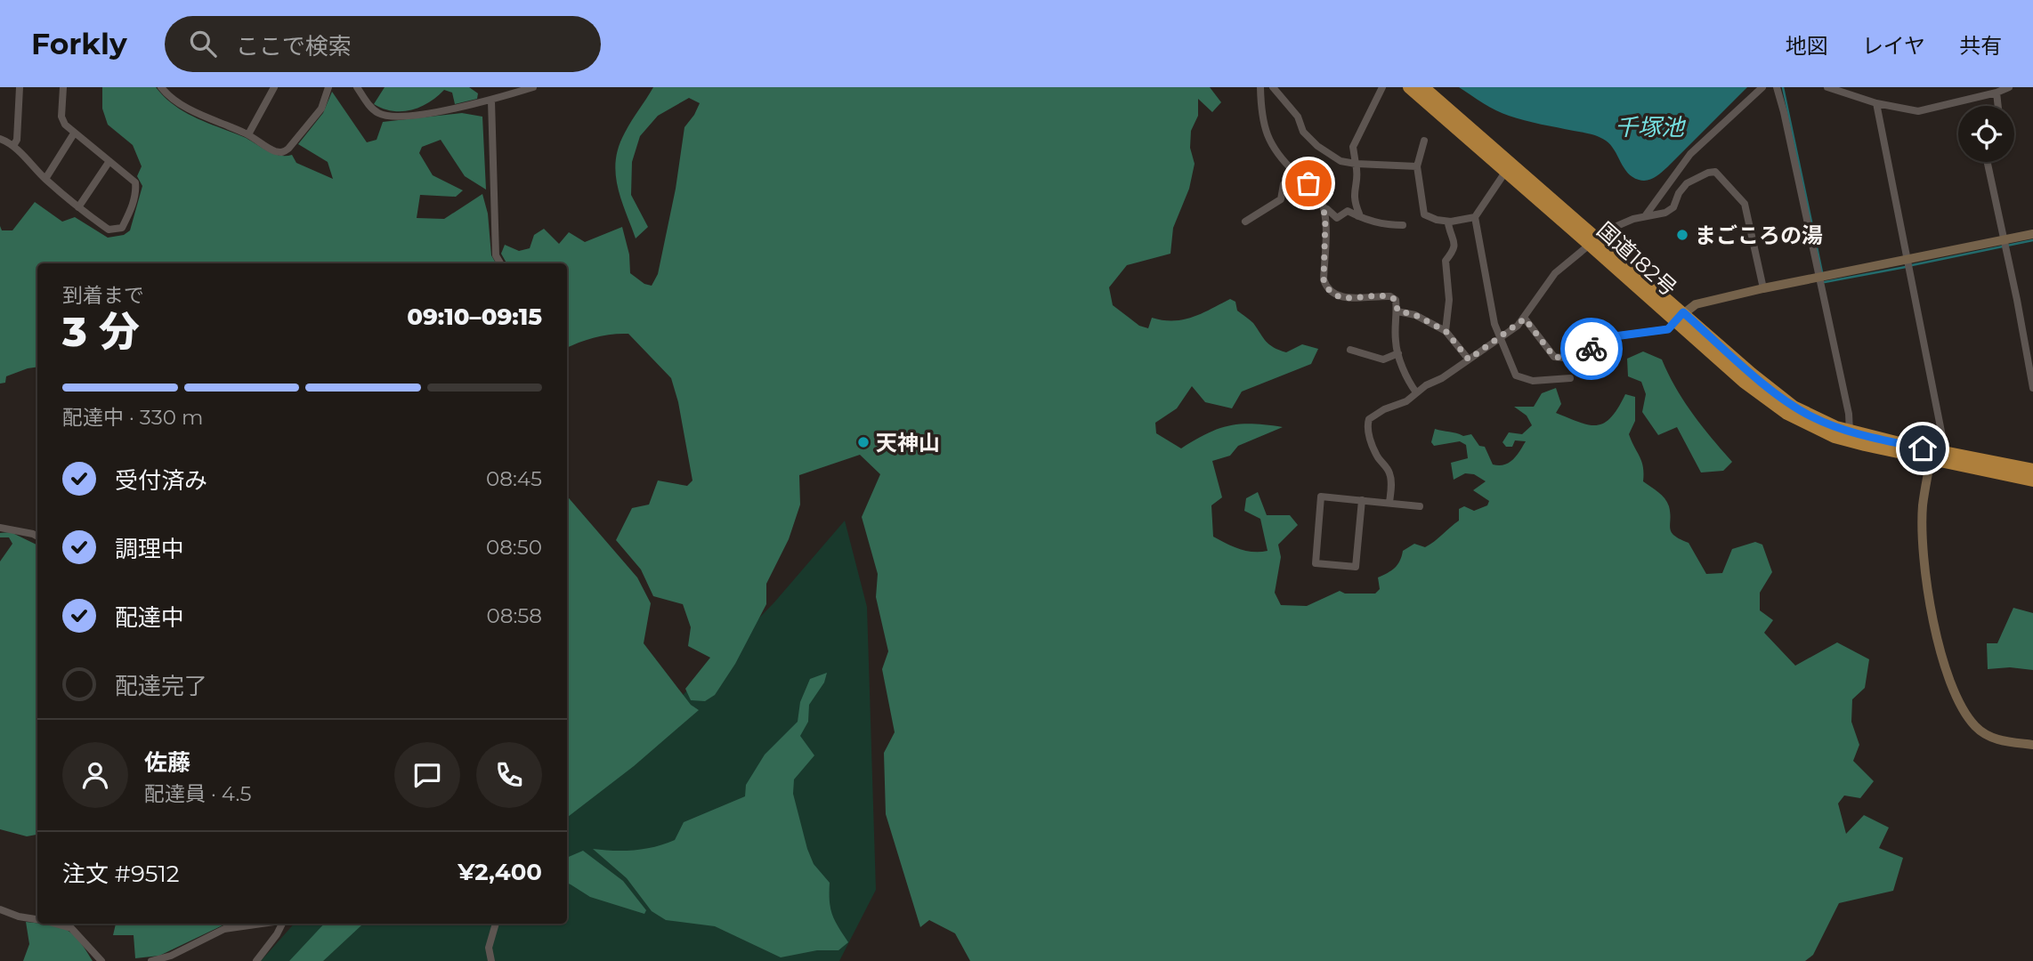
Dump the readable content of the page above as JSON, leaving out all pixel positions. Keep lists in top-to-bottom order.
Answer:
{
  "streets": {
    "highway": ["国道182号"]
  },
  "water": ["千塚池"],
  "places": ["まごころの湯", "天神山"],
  "page": {
    "header": "Forkly",
    "search": "ここで検索",
    "nav": ["地図", "レイヤ", "共有"],
    "heading": ["3 分", "到着まで", "09:10–09:15"],
    "panel": [
      "佐藤",
      "配達員 · 4.5",
      "注文 #9512",
      "¥2,400"
    ],
    "bar": "配達中 · 330 m",
    "list": [
      ["受付済み", "08:45"],
      ["調理中", "08:50"],
      ["配達中", "08:58"],
      "配達完了"
    ]
  }
}
